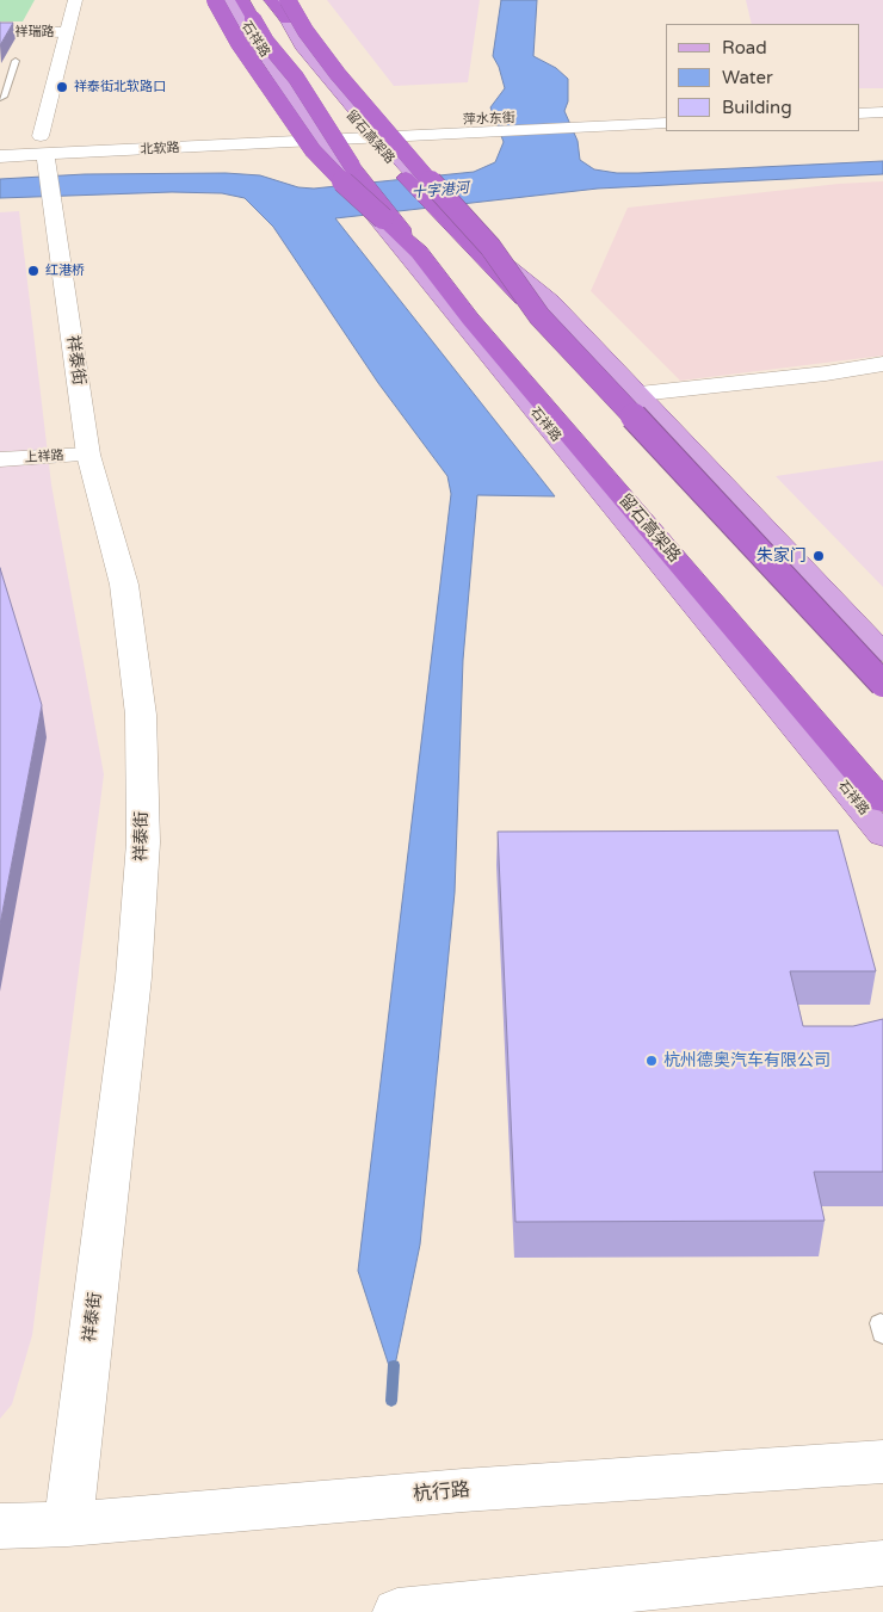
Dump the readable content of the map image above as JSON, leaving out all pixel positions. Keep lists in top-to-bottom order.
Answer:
{
  "streets": {
    "highway": ["留石高架路"],
    "main road": ["石祥路"],
    "street": [
      "祥瑞路",
      "萍水东街",
      "北软路",
      "祥泰街",
      "上祥路",
      "杭行路"
    ]
  },
  "crossings": [
    ["石祥路", "萍水东街"],
    ["石祥路", "留石高架路"],
    ["石祥路", "北软路"],
    ["萍水东街", "北软路"],
    ["北软路", "祥泰街"],
    ["祥泰街", "上祥路"],
    ["祥泰街", "杭行路"]
  ],
  "water": ["十字港河"],
  "places": [
    "祥泰街北软路口",
    "红港桥",
    "朱家门",
    "杭州德奥汽车有限公司"
  ],
  "legend": ["Road", "Water", "Building"]
}
